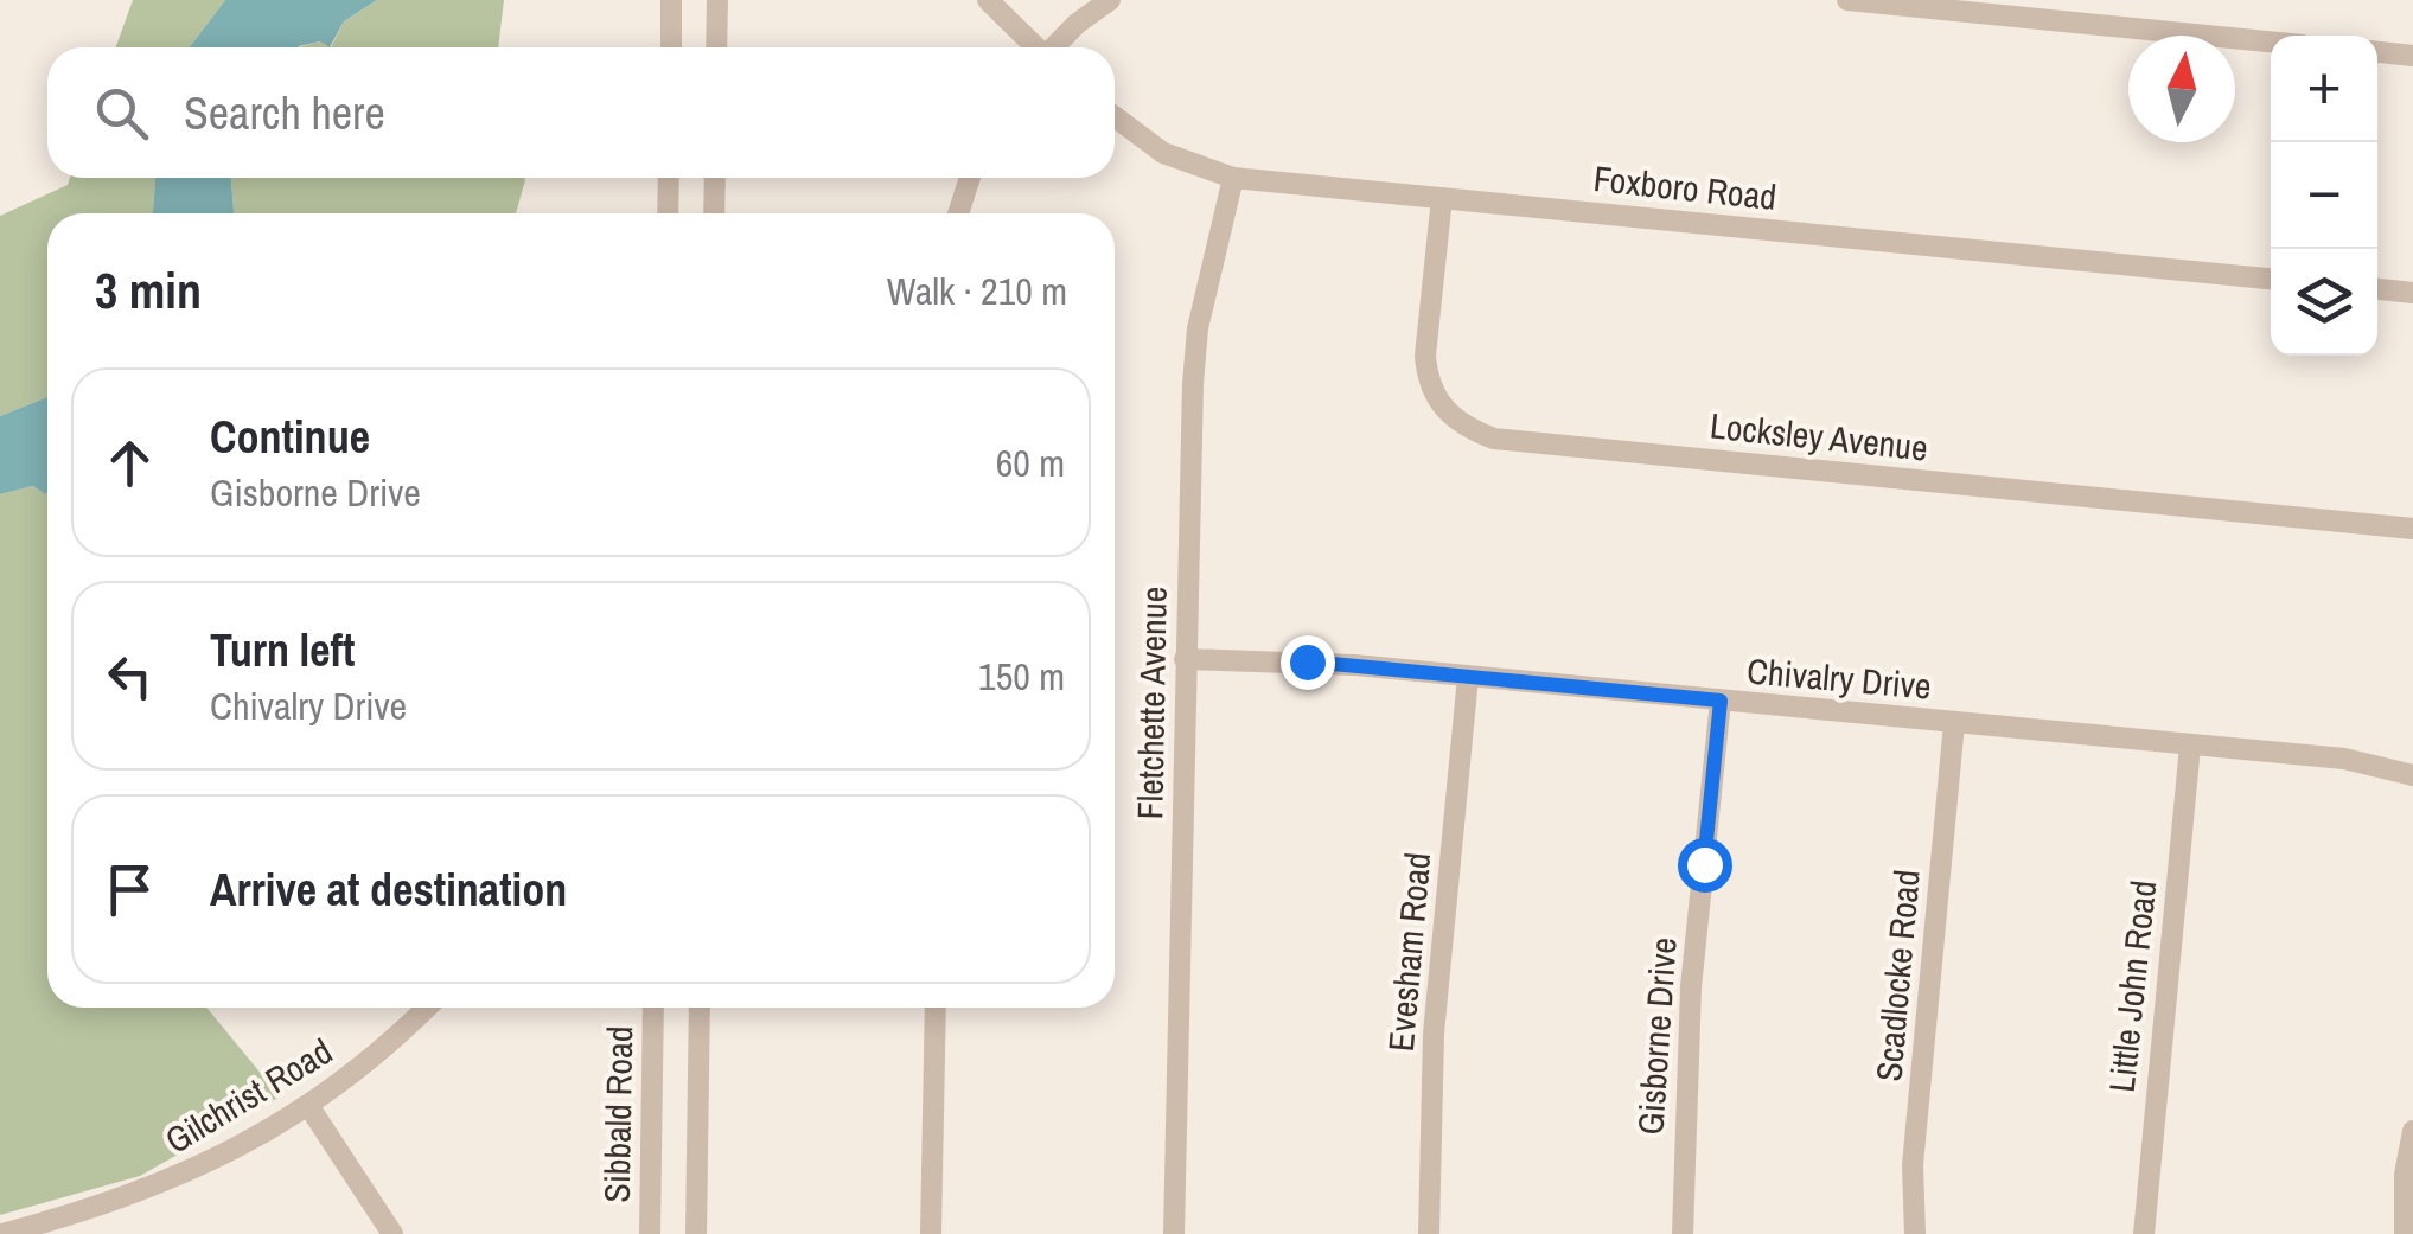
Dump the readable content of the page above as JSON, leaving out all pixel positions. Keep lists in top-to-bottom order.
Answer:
{
  "streets": {
    "street": [
      "Foxboro Road",
      "Locksley Avenue",
      "Chivalry Drive",
      "Fletchette Avenue",
      "Evesham Road",
      "Scadlocke Road",
      "Little John Road",
      "Gisborne Drive",
      "Gilchrist Road",
      "Sibbald Road"
    ]
  },
  "crossings": [
    ["Foxboro Road", "Locksley Avenue"],
    ["Foxboro Road", "Fletchette Avenue"],
    ["Chivalry Drive", "Fletchette Avenue"],
    ["Chivalry Drive", "Evesham Road"],
    ["Chivalry Drive", "Scadlocke Road"],
    ["Chivalry Drive", "Little John Road"],
    ["Chivalry Drive", "Gisborne Drive"]
  ],
  "north": "top",
  "page": {
    "map_buttons": ["+", "−"],
    "search": "Search here",
    "heading": ["3 min", "Walk · 210 m"],
    "list": [
      ["Continue", "Gisborne Drive", "60 m"],
      ["Turn left", "Chivalry Drive", "150 m"],
      "Arrive at destination"
    ]
  }
}
